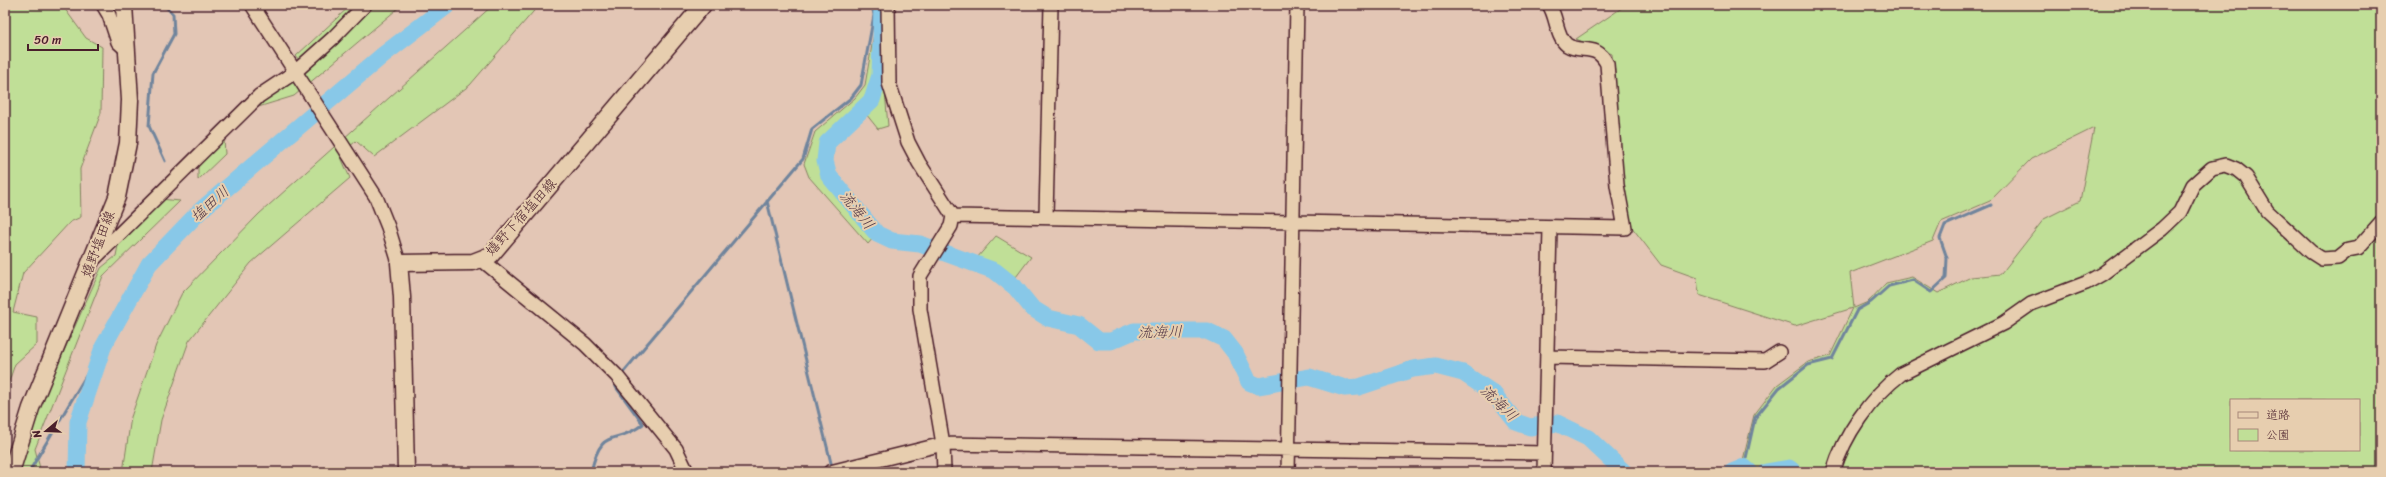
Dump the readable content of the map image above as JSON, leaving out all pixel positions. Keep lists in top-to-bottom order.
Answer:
{
  "streets": {
    "main road": ["嬉野下宿塩田線", "嬉野塩田線"]
  },
  "water": ["塩田川", "流海川"],
  "legend": ["道路", "公園"],
  "scale_bar": "50 m",
  "north": "left"
}
